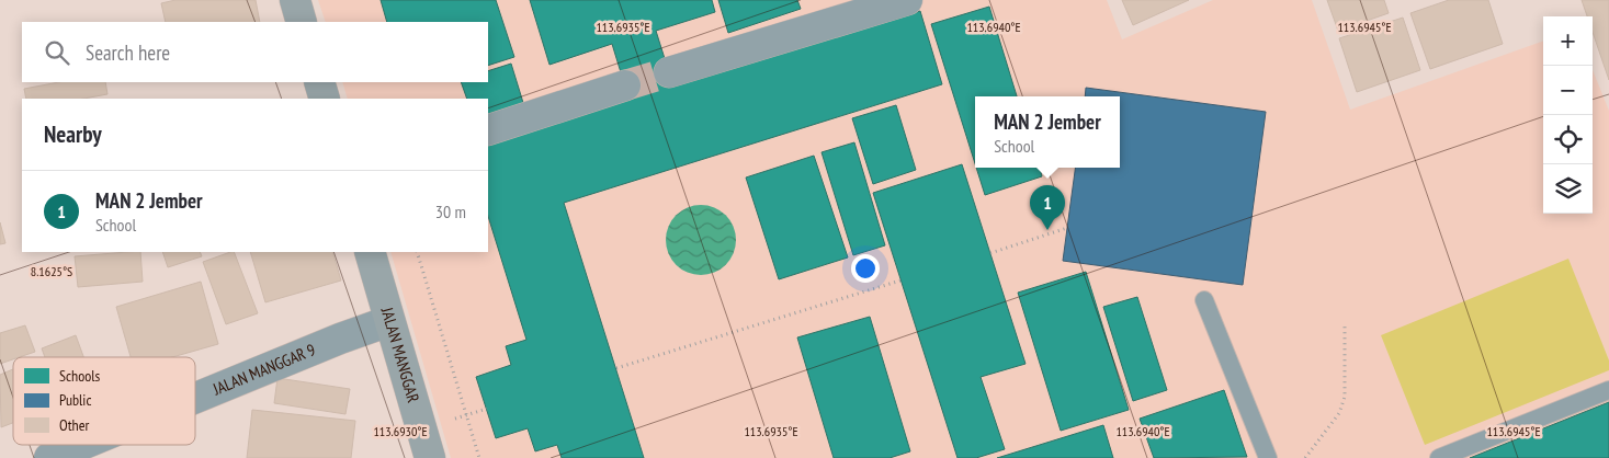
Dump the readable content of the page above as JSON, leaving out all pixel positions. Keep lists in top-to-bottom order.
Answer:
{
  "streets": {
    "main road": ["JALAN MANGGAR"],
    "street": ["JALAN MANGGAR 9"]
  },
  "crossings": [
    ["JALAN MANGGAR", "JALAN MANGGAR 9"]
  ],
  "legend": ["Schools", "Public", "Other"],
  "page": {
    "map_buttons": ["+", "−"],
    "search": "Search here",
    "popup": ["MAN 2 Jember", "School"],
    "heading": "Nearby",
    "list": [
      {
        "mark": "1",
        "name": "MAN 2 Jember",
        "note": "School",
        "value": "30 m"
      }
    ],
    "pins": "1"
  },
  "coordinates": [
    "113.6935°E",
    "113.6940°E",
    "113.6945°E",
    "8.1625°S",
    "113.6930°E"
  ]
}
